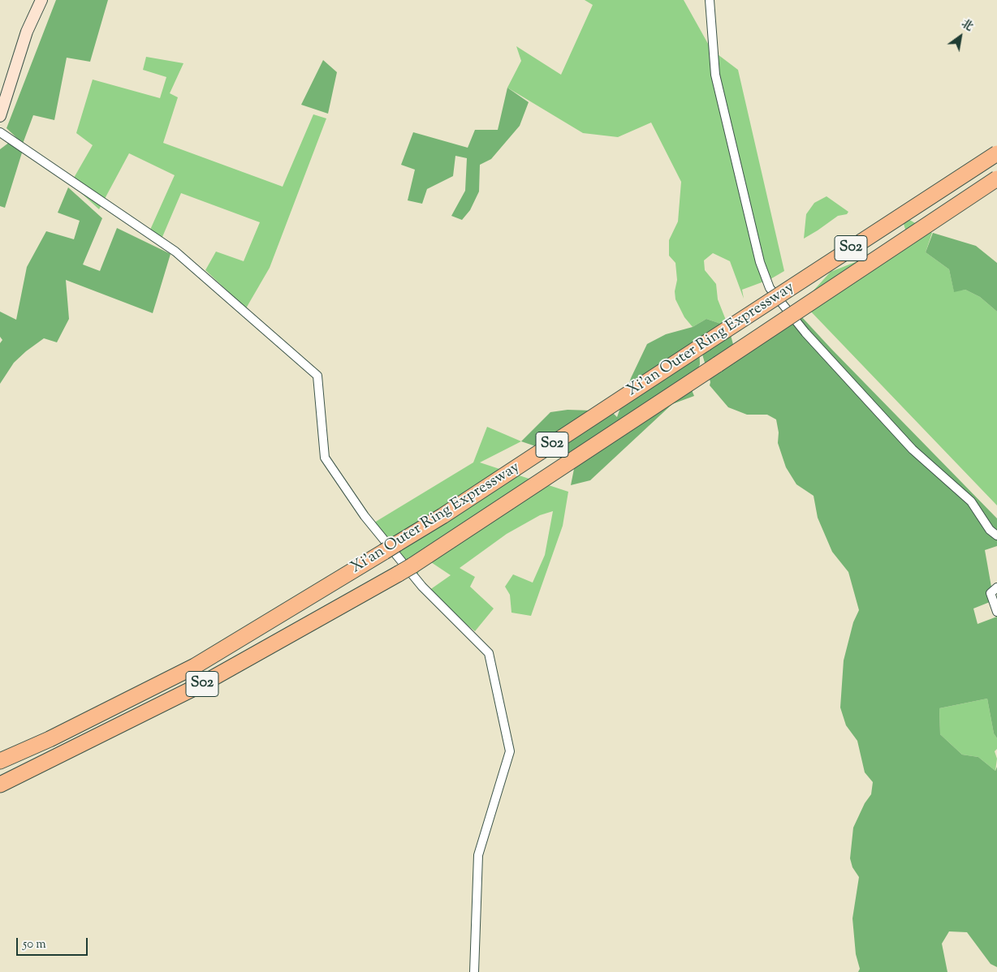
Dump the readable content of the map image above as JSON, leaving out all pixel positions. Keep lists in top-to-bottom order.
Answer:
{
  "streets": {
    "highway": ["S02", "Xi'an Outer Ring Expressway"]
  },
  "scale_bar": "50 m",
  "north": "top right"
}
